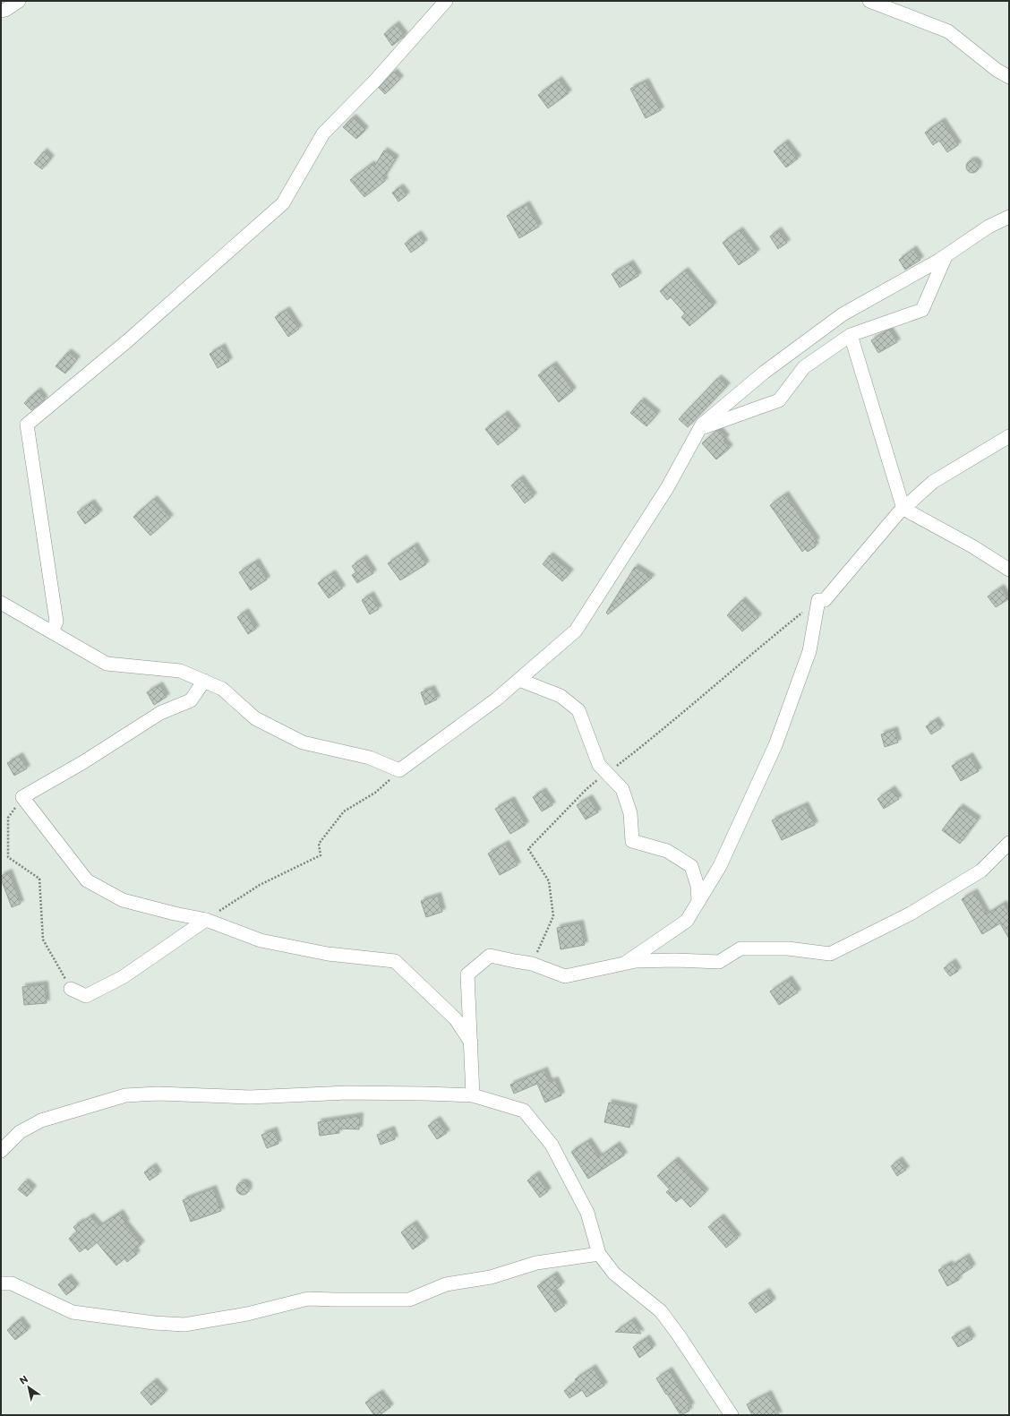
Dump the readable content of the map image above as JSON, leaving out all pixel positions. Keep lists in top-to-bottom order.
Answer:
{
  "north": "top left"
}
